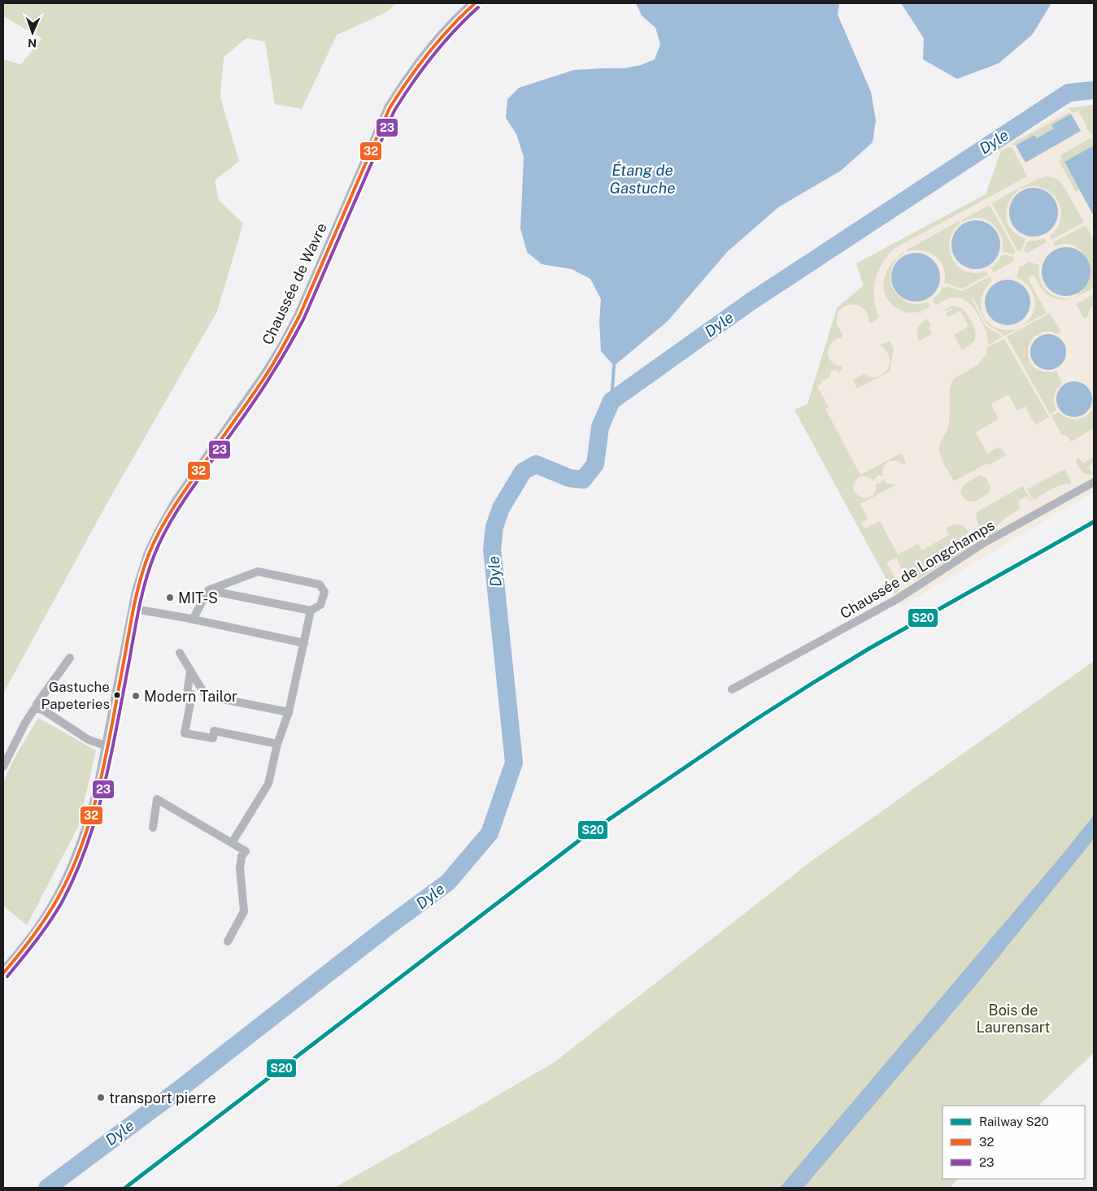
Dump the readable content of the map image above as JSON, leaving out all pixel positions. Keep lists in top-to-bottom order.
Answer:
{
  "streets": {
    "main road": ["Chaussée de Wavre"],
    "street": ["Chaussée de Longchamps"]
  },
  "water": ["Dyle", "Étang de Gastuche"],
  "parks": ["Bois de Laurensart"],
  "places": [
    "MIT-S",
    "Gastuche Papeteries",
    "Modern Tailor",
    "transport pierre"
  ],
  "lines": ["transit line 32", "transit line 23", "rail line S20"],
  "legend": ["Railway S20", "32", "23"],
  "north": "bottom"
}
